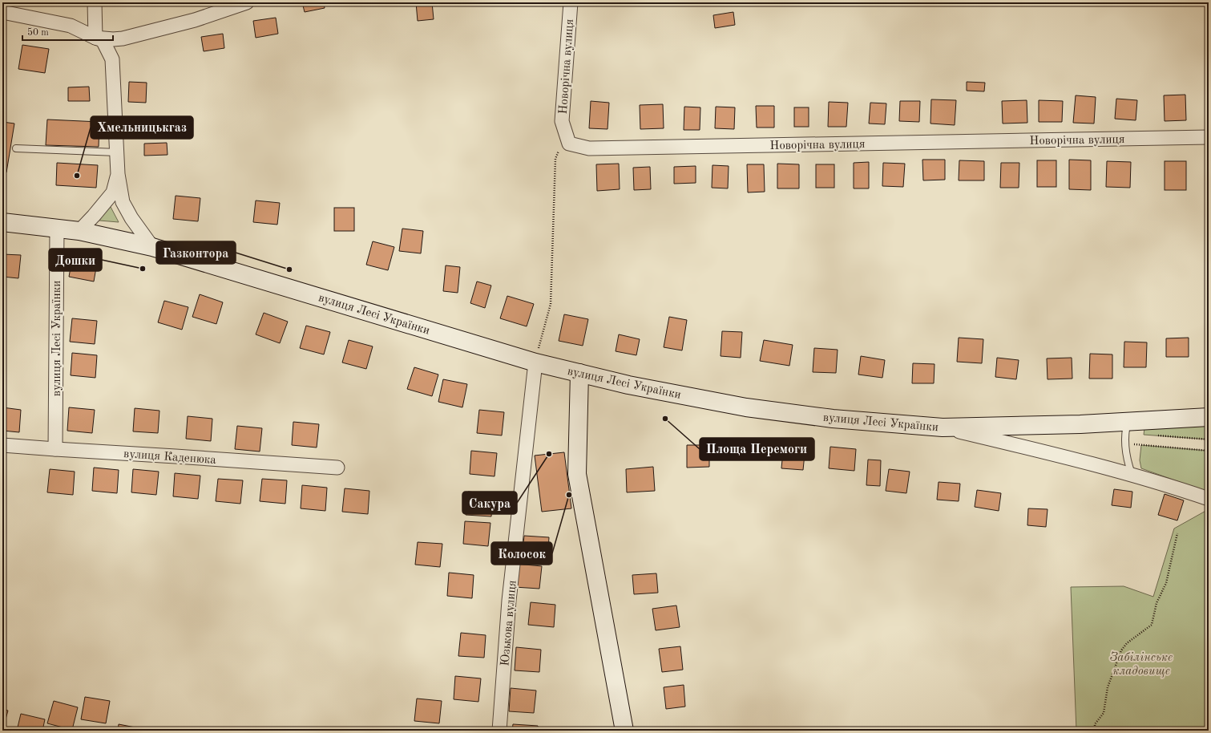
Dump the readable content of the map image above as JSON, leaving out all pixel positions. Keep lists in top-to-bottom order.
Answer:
{
  "streets": {
    "main road": ["вулиця Лесі Українки"],
    "street": ["Новорічна вулиця", "вулиця Каденюка", "Юзькова вулиця"]
  },
  "crossings": [
    ["вулиця Лесі Українки", "вулиця Каденюка"],
    ["вулиця Лесі Українки", "Юзькова вулиця"]
  ],
  "parks": ["Забілінське кладовище"],
  "places": [
    "Хмельницькгаз",
    "Дошки",
    "Газконтора",
    "Площа Перемоги",
    "Сакура",
    "Колосок"
  ],
  "scale_bar": "50 m"
}
